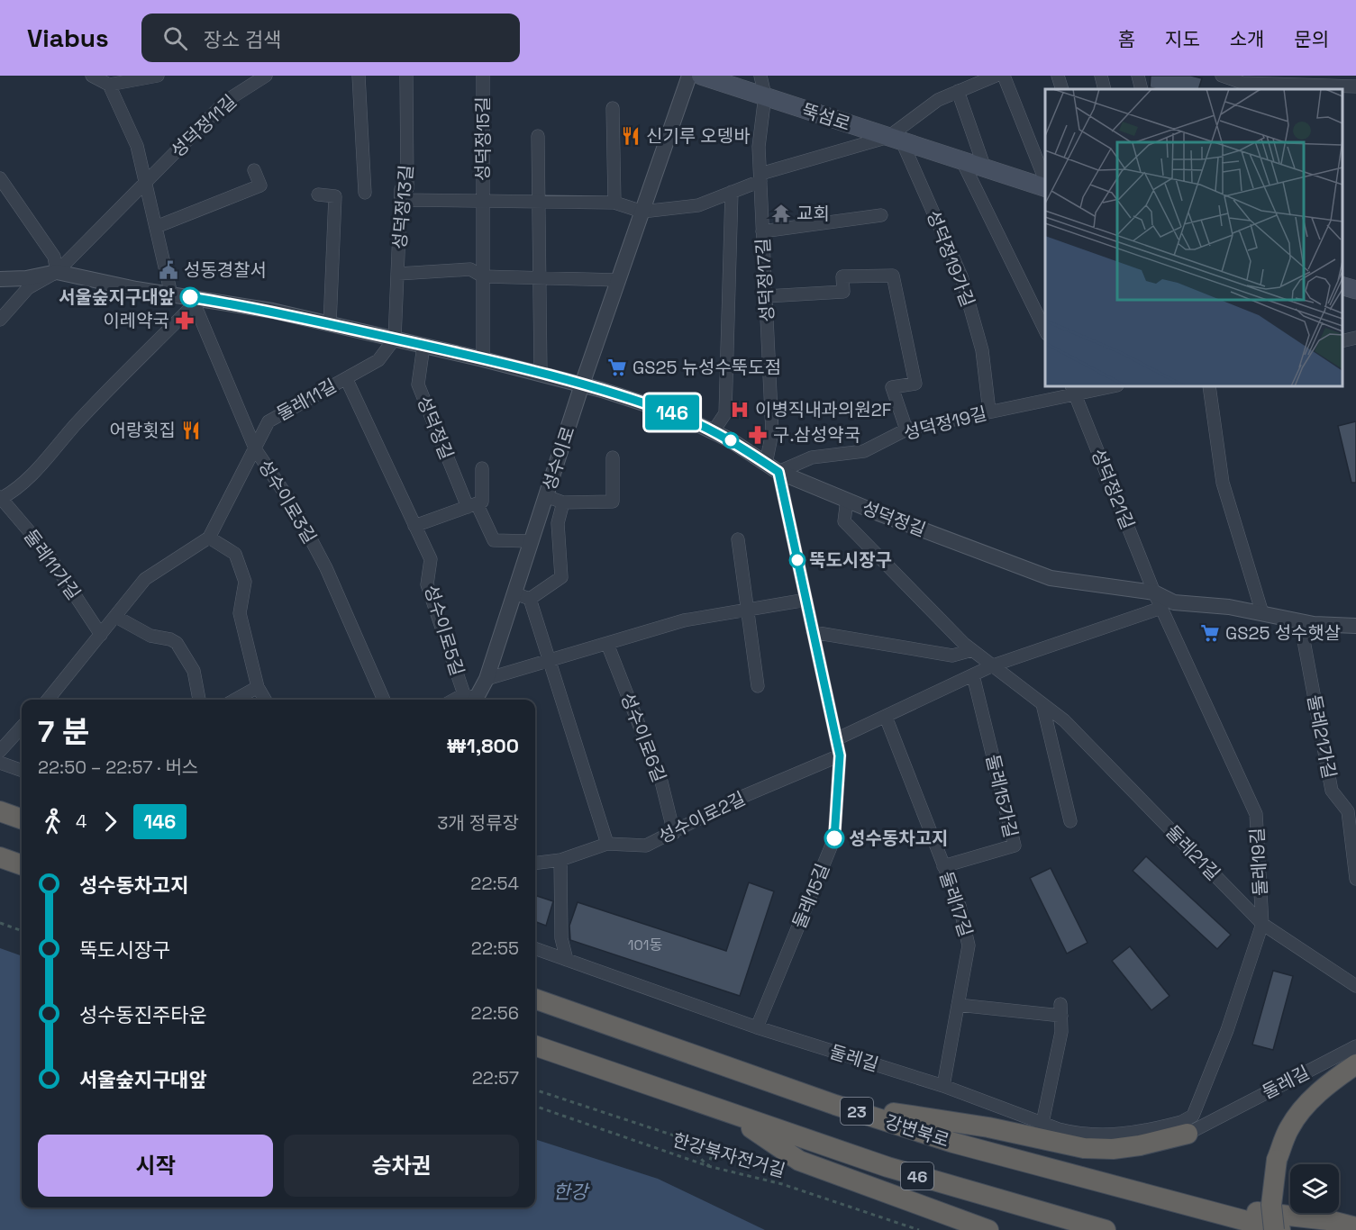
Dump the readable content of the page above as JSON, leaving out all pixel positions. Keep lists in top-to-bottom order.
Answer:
{
  "streets": {
    "highway": ["23", "강변북로", "46"],
    "main road": ["뚝섬로"],
    "street": [
      "성덕정11길",
      "성덕정15길",
      "성덕정13길",
      "성덕정19가길",
      "성덕정17길",
      "둘레11길",
      "성덕정19길",
      "성덕정길",
      "성수이로",
      "성덕정21길",
      "성수이로3길",
      "둘레11가길",
      "성수이로5길",
      "둘레21가길",
      "성수이로6길",
      "둘레15가길",
      "성수이로2길",
      "둘레21길",
      "둘레19길",
      "둘레15길",
      "둘레17길",
      "둘레길"
    ],
    "path": ["한강북자전거길"]
  },
  "crossings": [
    ["뚝섬로", "성덕정19가길"],
    ["뚝섬로", "성덕정17길"],
    ["성덕정11길", "성덕정길"],
    ["성덕정15길", "성덕정13길"],
    ["성덕정15길", "성덕정길"],
    ["성덕정13길", "둘레11길"],
    ["성덕정13길", "성덕정길"],
    ["성덕정19가길", "성덕정19길"],
    ["성덕정17길", "성덕정19길"],
    ["성덕정17길", "성덕정길"],
    ["성덕정17길", "둘레15길"],
    ["둘레11길", "성덕정길"],
    ["둘레11길", "성수이로3길"],
    ["둘레11길", "둘레11가길"],
    ["둘레11길", "성수이로5길"],
    ["성덕정19길", "성덕정길"],
    ["성덕정19길", "성덕정21길"],
    ["성덕정19길", "둘레15길"],
    ["성덕정길", "성수이로"],
    ["성덕정길", "성덕정21길"],
    ["성덕정길", "성수이로3길"],
    ["성덕정길", "둘레21가길"],
    ["성덕정길", "둘레21길"],
    ["성덕정길", "둘레19길"],
    ["성덕정길", "둘레15길"],
    ["성수이로", "성수이로5길"],
    ["성덕정21길", "둘레19길"],
    ["성수이로6길", "성수이로2길"],
    ["둘레15가길", "둘레17길"],
    ["성수이로2길", "둘레15길"],
    ["둘레21길", "둘레19길"],
    ["둘레19길", "둘레길"],
    ["둘레15길", "둘레길"],
    ["둘레17길", "둘레길"],
    ["23", "강변북로"]
  ],
  "water": ["한강"],
  "places": {
    "restaurant": ["신기루 오뎅바", "어랑횟집"],
    "temple": ["교회"],
    "public building": ["성동경찰서"],
    "other": ["서울숲지구대앞", "뚝도시장구", "성수동차고지"],
    "pharmacy": ["이레약국", "구.삼성약국"],
    "supermarket": ["GS25 뉴성수뚝도점", "GS25 성수햇살"],
    "hospital": ["이병직내과의원2F"]
  },
  "lines": ["bus line 146"],
  "house_numbers": ["101동"],
  "page": {
    "header": "Viabus",
    "search": "장소 검색",
    "nav": [
      "홈",
      "지도",
      "소개",
      "문의"
    ],
    "on_map": "146",
    "heading": ["7 분", "22:50 – 22:57 · 버스", "₩1,800"],
    "legs": ["4", "146", "3개 정류장"],
    "list": [
      {
        "name": "성수동차고지",
        "value": "22:54"
      },
      {
        "name": "뚝도시장구",
        "value": "22:55"
      },
      {
        "name": "성수동진주타운",
        "value": "22:56"
      },
      {
        "name": "서울숲지구대앞",
        "value": "22:57"
      }
    ],
    "buttons": ["시작", "승차권"]
  }
}
